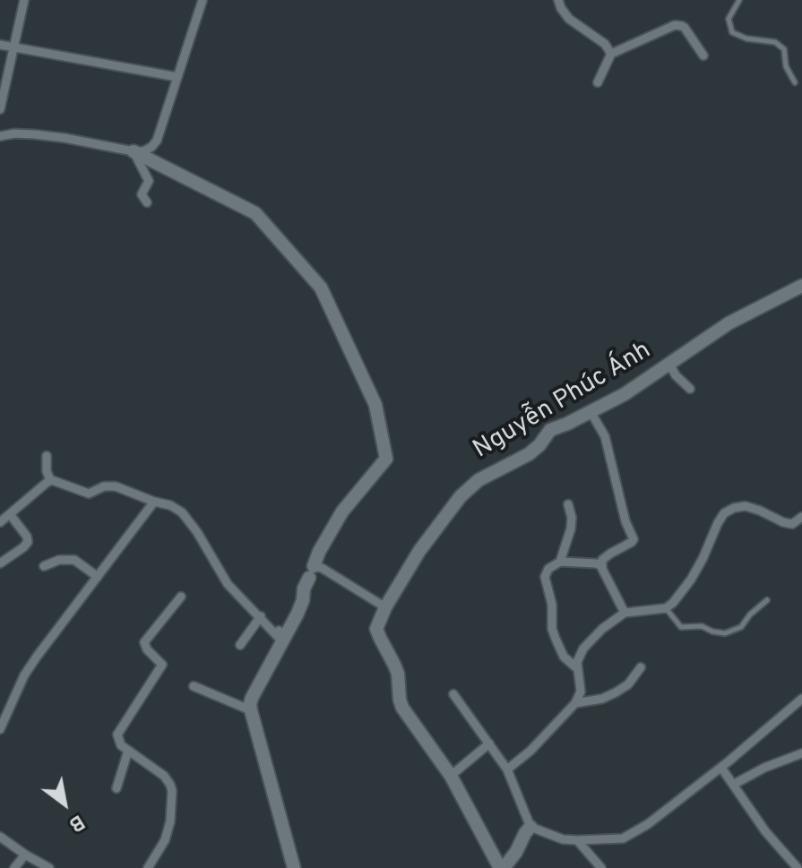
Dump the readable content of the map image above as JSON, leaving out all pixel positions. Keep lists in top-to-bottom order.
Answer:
{
  "streets": {
    "street": ["Nguyễn Phúc Ánh"]
  },
  "north": "bottom right"
}
